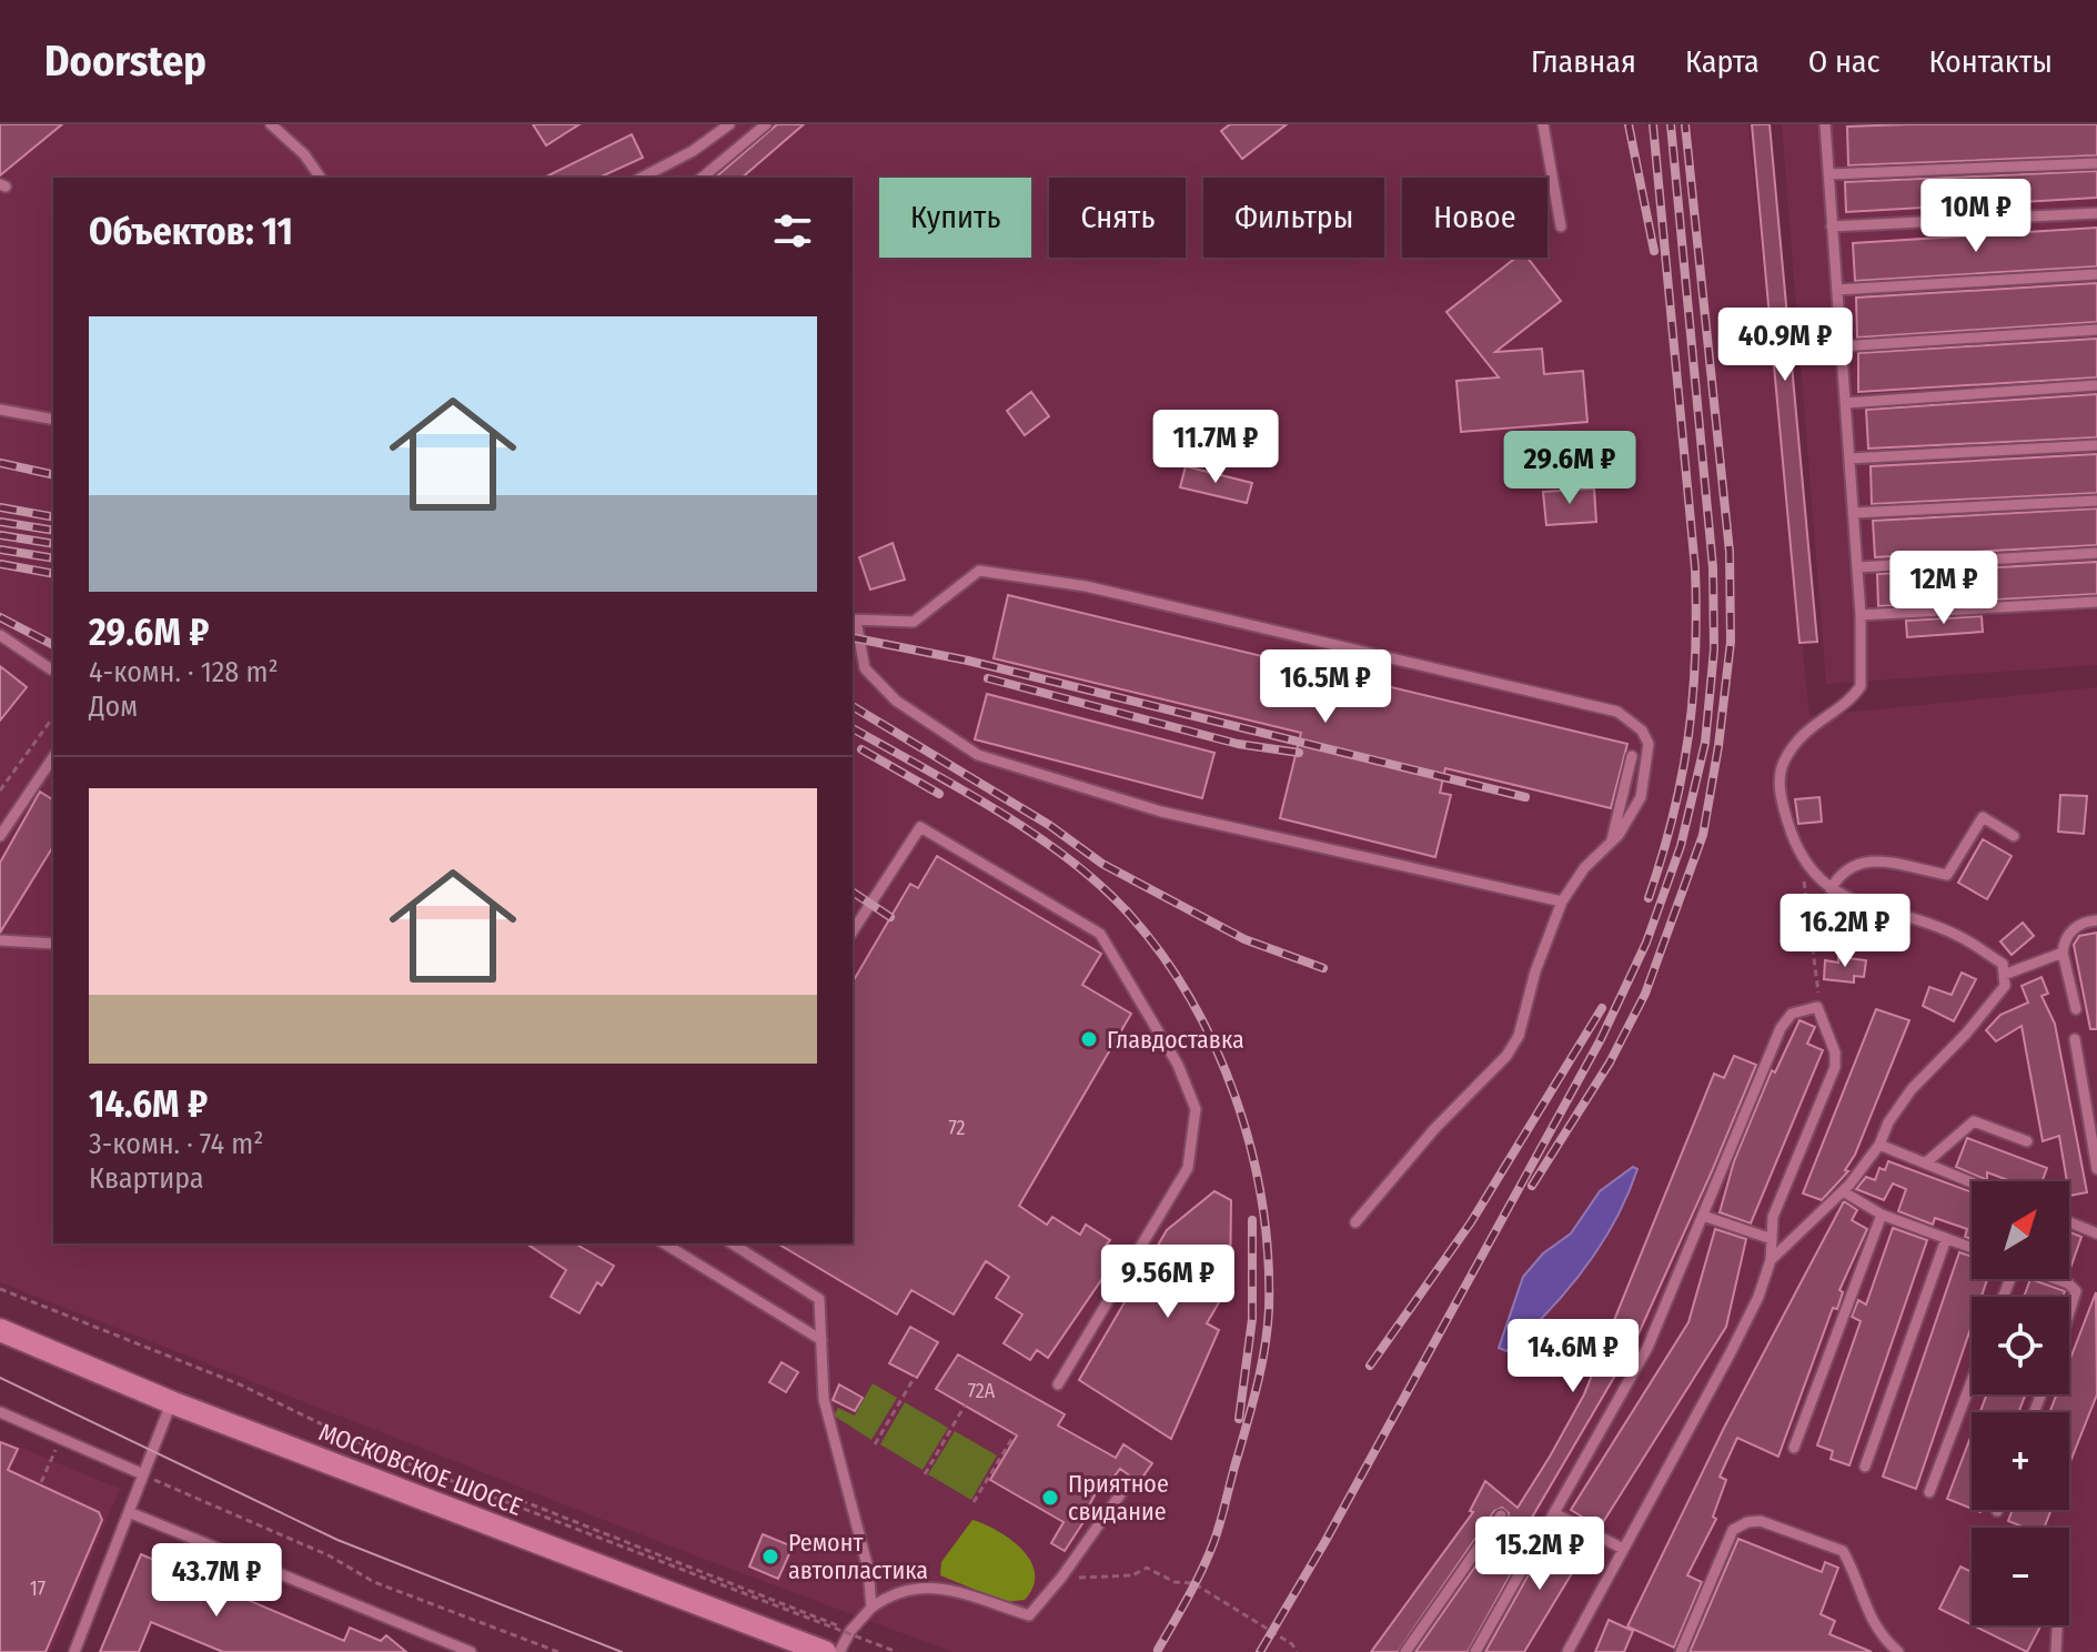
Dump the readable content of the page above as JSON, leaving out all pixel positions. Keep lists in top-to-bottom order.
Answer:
{
  "streets": {
    "main road": ["МОСКОВСКОЕ ШОССЕ"]
  },
  "places": ["Главдоставка", "Приятное свидание", "Ремонт автопластика"],
  "house_numbers": ["72", "72А", "17"],
  "north": "top right",
  "page": {
    "header": "Doorstep",
    "nav": [
      "Главная",
      "Карта",
      "О нас",
      "Контакты"
    ],
    "chip": [
      "Купить",
      "Снять",
      "Фильтры",
      "Новое"
    ],
    "heading": "Объектов: 11",
    "price": [
      "10M ₽",
      "40.9M ₽",
      "11.7M ₽",
      "29.6M ₽",
      "12M ₽",
      "16.5M ₽",
      "16.2M ₽",
      "9.56M ₽",
      "14.6M ₽",
      "15.2M ₽",
      "43.7M ₽"
    ],
    "list": [
      {
        "name": "29.6M ₽",
        "note": "4-комн. · 128 m² · Дом"
      },
      {
        "name": "14.6M ₽",
        "note": "3-комн. · 74 m² · Квартира"
      }
    ],
    "map_buttons": ["+", "−"]
  }
}
